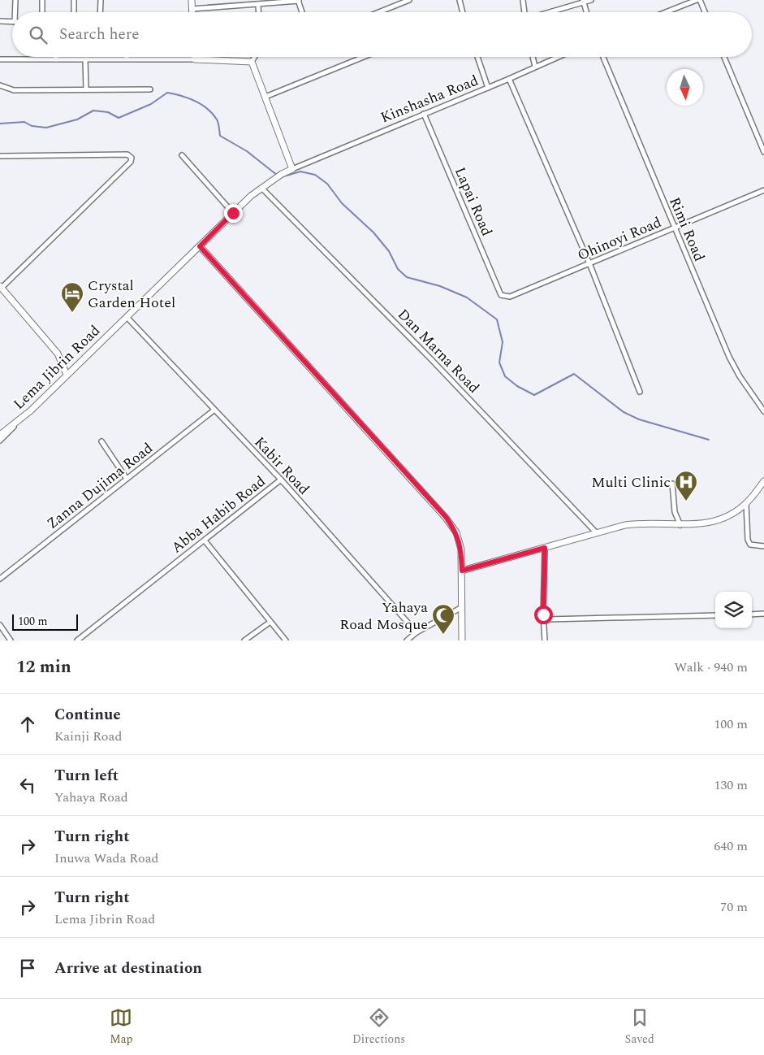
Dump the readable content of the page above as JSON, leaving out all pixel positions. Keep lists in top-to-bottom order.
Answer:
{
  "streets": {
    "street": [
      "Kinshasha Road",
      "Lapai Road",
      "Rimi Road",
      "Ohinoyi Road",
      "Dan Marna Road",
      "Lema Jibrin Road",
      "Kabir Road",
      "Zanna Dujima Road",
      "Abba Habib Road"
    ]
  },
  "crossings": [
    ["Kinshasha Road", "Lapai Road"],
    ["Kinshasha Road", "Lema Jibrin Road"],
    ["Lapai Road", "Ohinoyi Road"],
    ["Rimi Road", "Ohinoyi Road"],
    ["Dan Marna Road", "Lema Jibrin Road"],
    ["Lema Jibrin Road", "Kabir Road"],
    ["Kabir Road", "Zanna Dujima Road"],
    ["Kabir Road", "Abba Habib Road"]
  ],
  "places": {
    "hotel": ["Crystal Garden Hotel"],
    "hospital": ["Multi Clinic"],
    "mosque": ["Yahaya Road Mosque"]
  },
  "scale_bar": "100 m",
  "north": "bottom",
  "page": {
    "search": "Search here",
    "scale": "100 m",
    "heading": ["12 min", "Walk · 940 m"],
    "list": [
      ["Continue", "Kainji Road", "100 m"],
      ["Turn left", "Yahaya Road", "130 m"],
      ["Turn right", "Inuwa Wada Road", "640 m"],
      ["Turn right", "Lema Jibrin Road", "70 m"],
      "Arrive at destination"
    ],
    "nav": ["Map", "Directions", "Saved"]
  }
}
